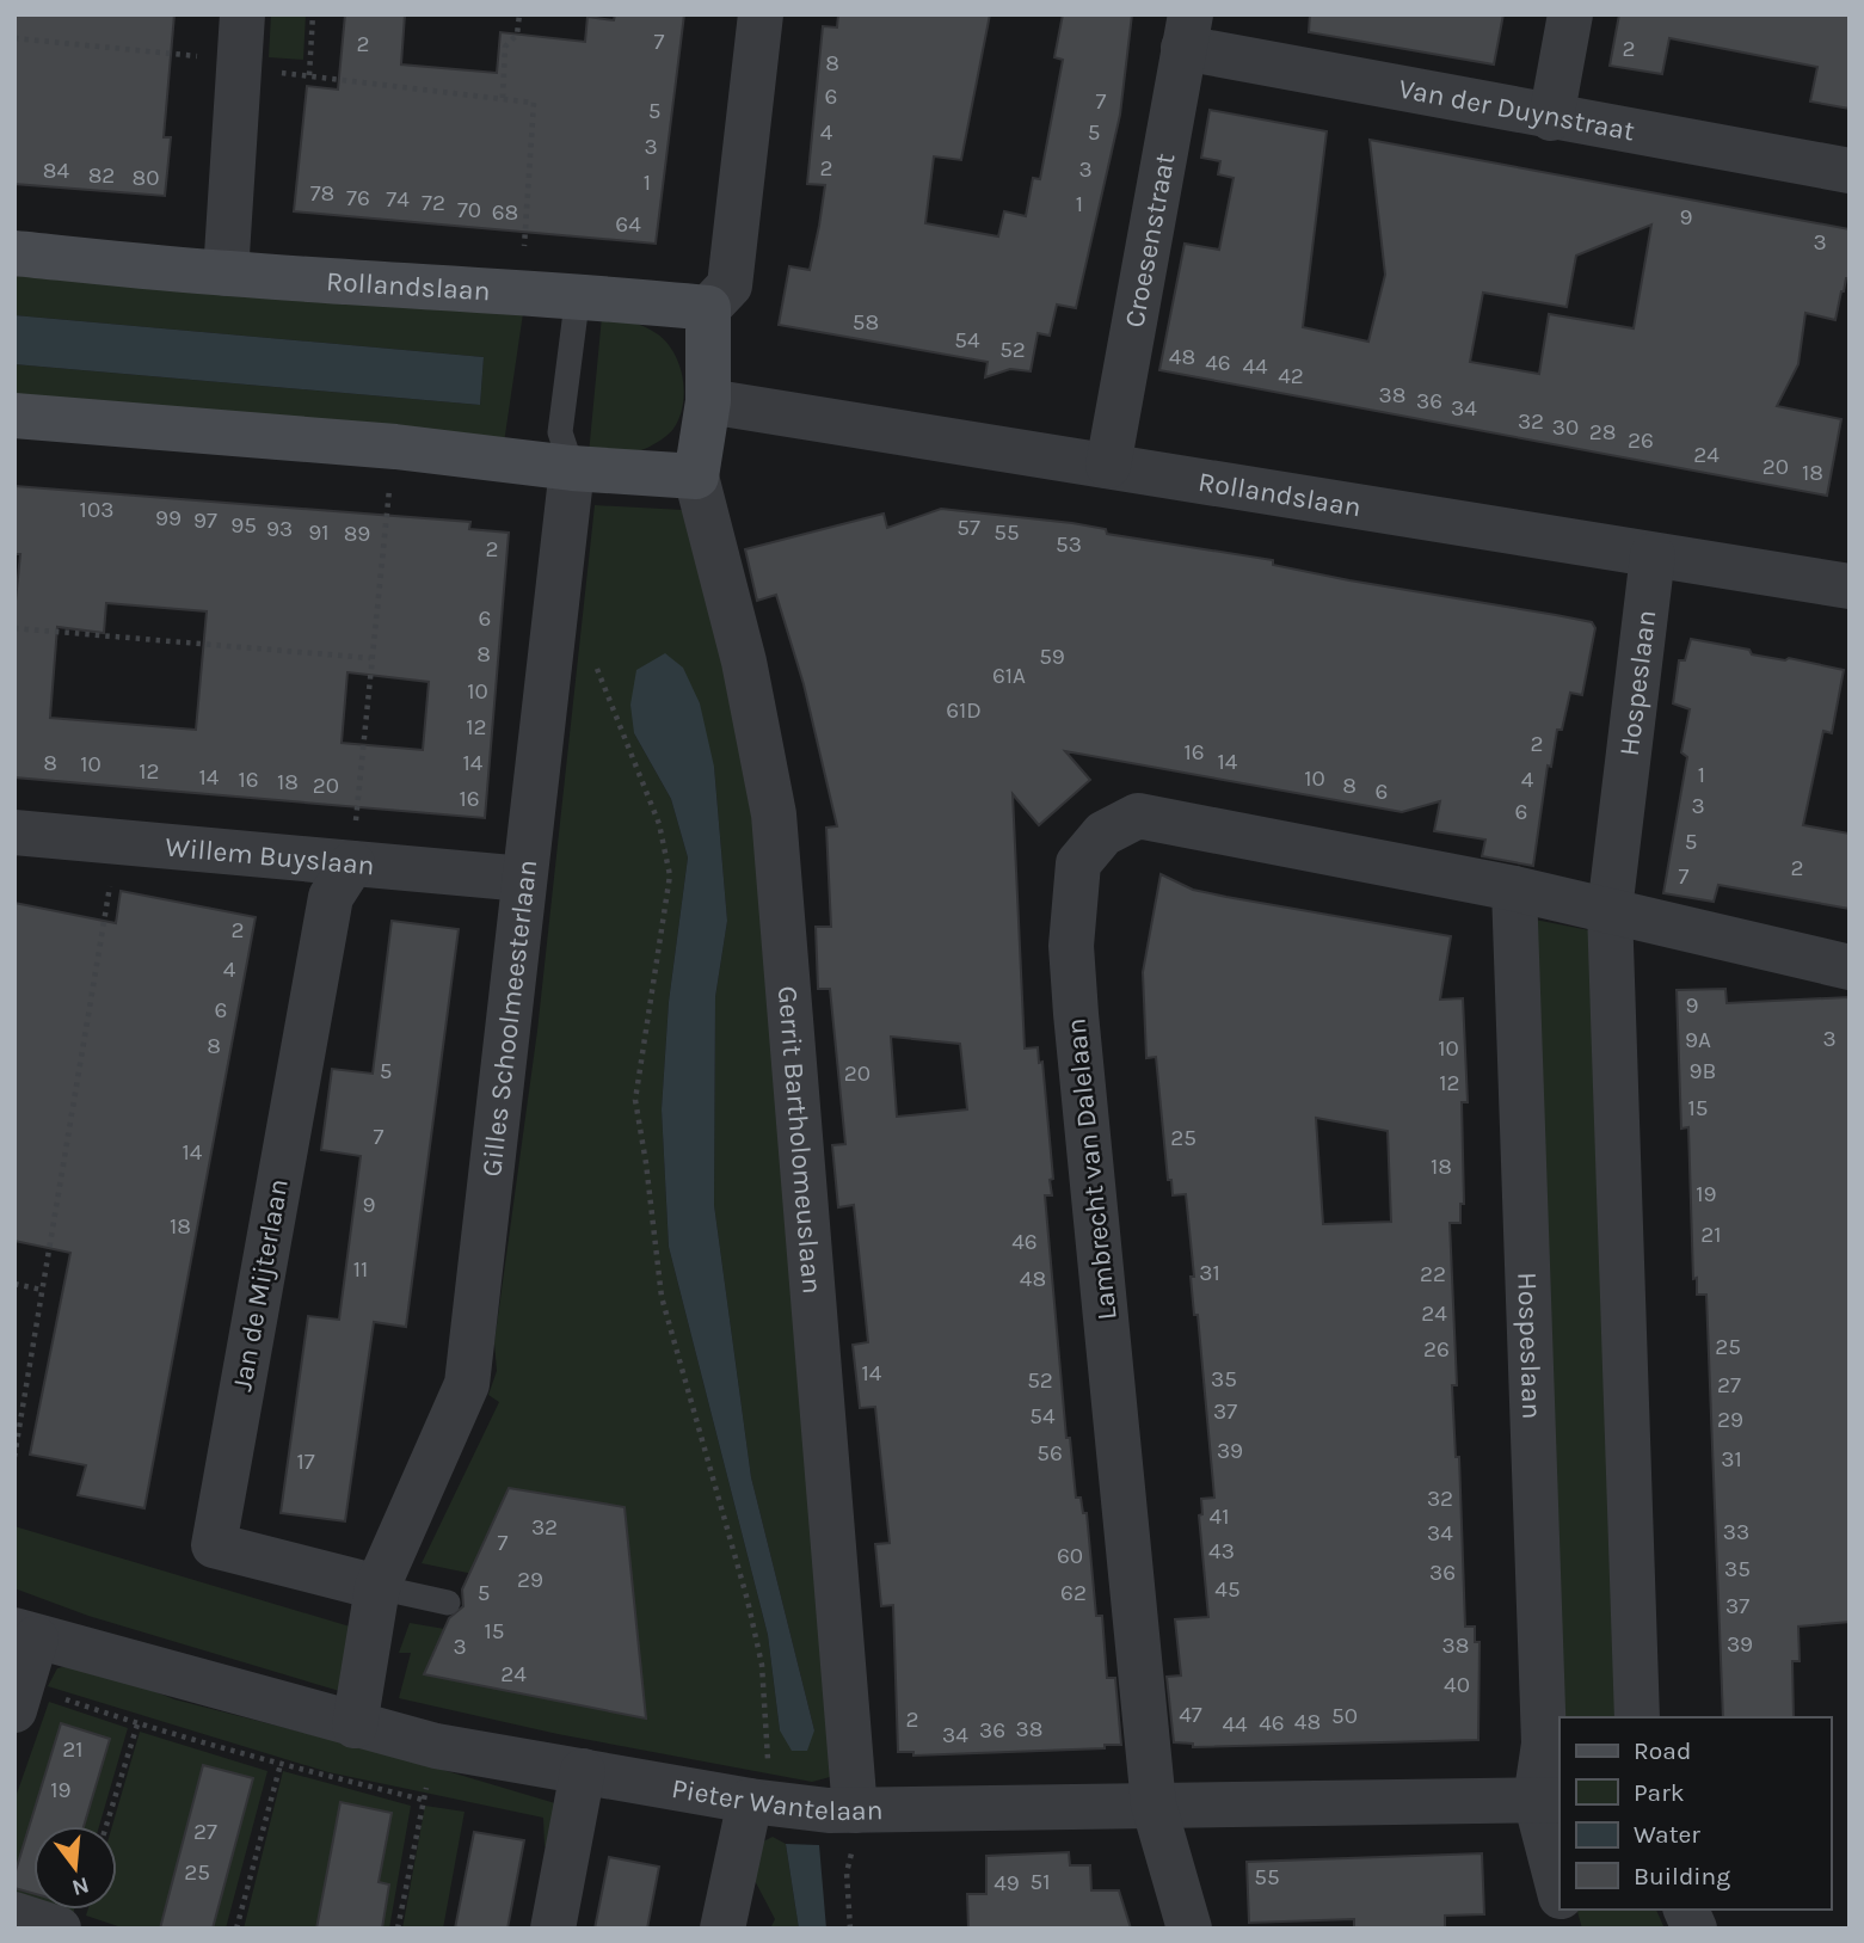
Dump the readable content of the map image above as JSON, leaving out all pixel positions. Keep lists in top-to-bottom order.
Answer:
{
  "streets": {
    "street": [
      "Van der Duynstraat",
      "Croesenstraat",
      "Rollandslaan",
      "Hospeslaan",
      "Willem Buyslaan",
      "Gilles Schoolmeesterlaan",
      "Gerrit Bartholomeuslaan",
      "Lambrecht van Dalelaan",
      "Jan de Mijterlaan",
      "Pieter Wantelaan"
    ]
  },
  "crossings": [
    ["Van der Duynstraat", "Croesenstraat"],
    ["Croesenstraat", "Rollandslaan"],
    ["Rollandslaan", "Hospeslaan"],
    ["Rollandslaan", "Gilles Schoolmeesterlaan"],
    ["Hospeslaan", "Lambrecht van Dalelaan"],
    ["Hospeslaan", "Pieter Wantelaan"],
    ["Willem Buyslaan", "Gilles Schoolmeesterlaan"],
    ["Willem Buyslaan", "Jan de Mijterlaan"],
    ["Gilles Schoolmeesterlaan", "Jan de Mijterlaan"],
    ["Gilles Schoolmeesterlaan", "Pieter Wantelaan"],
    ["Gerrit Bartholomeuslaan", "Pieter Wantelaan"],
    ["Lambrecht van Dalelaan", "Pieter Wantelaan"]
  ],
  "house_numbers": [
    "7",
    "2",
    "2",
    "8",
    "6",
    "7",
    "5",
    "4",
    "5",
    "3",
    "2",
    "3",
    "84",
    "82",
    "80",
    "1",
    "78",
    "76",
    "74",
    "72",
    "1",
    "70",
    "68",
    "9",
    "64",
    "3",
    "58",
    "54",
    "52",
    "48",
    "46",
    "44",
    "42",
    "38",
    "36",
    "34",
    "32",
    "30",
    "28",
    "26",
    "24",
    "20",
    "18",
    "103",
    "99",
    "97",
    "95",
    "57",
    "93",
    "91",
    "55",
    "89",
    "53",
    "2",
    "6",
    "8",
    "59",
    "61A",
    "10",
    "61D",
    "12",
    "2",
    "16",
    "14",
    "8",
    "14",
    "10",
    "12",
    "1",
    "14",
    "10",
    "16",
    "4",
    "18",
    "20",
    "8",
    "6",
    "16",
    "3",
    "6",
    "5",
    "2",
    "7",
    "2",
    "4",
    "9",
    "6",
    "3",
    "9A",
    "8",
    "10",
    "5",
    "9B",
    "20",
    "12",
    "15",
    "7",
    "25",
    "14",
    "18",
    "19",
    "9",
    "18",
    "21",
    "46",
    "11",
    "31",
    "22",
    "48",
    "24",
    "25",
    "26",
    "14",
    "35",
    "52",
    "27",
    "37",
    "54",
    "29",
    "39",
    "56",
    "31",
    "17",
    "32",
    "41",
    "32",
    "33",
    "34",
    "7",
    "43",
    "60",
    "35",
    "36",
    "29",
    "45",
    "5",
    "62",
    "37",
    "15",
    "39",
    "38",
    "3",
    "24",
    "40",
    "47",
    "50",
    "2",
    "48",
    "46",
    "44",
    "38",
    "36",
    "34",
    "21",
    "19",
    "27",
    "25",
    "55",
    "51",
    "49"
  ],
  "legend": [
    "Road",
    "Park",
    "Water",
    "Building"
  ],
  "north": "bottom"
}
